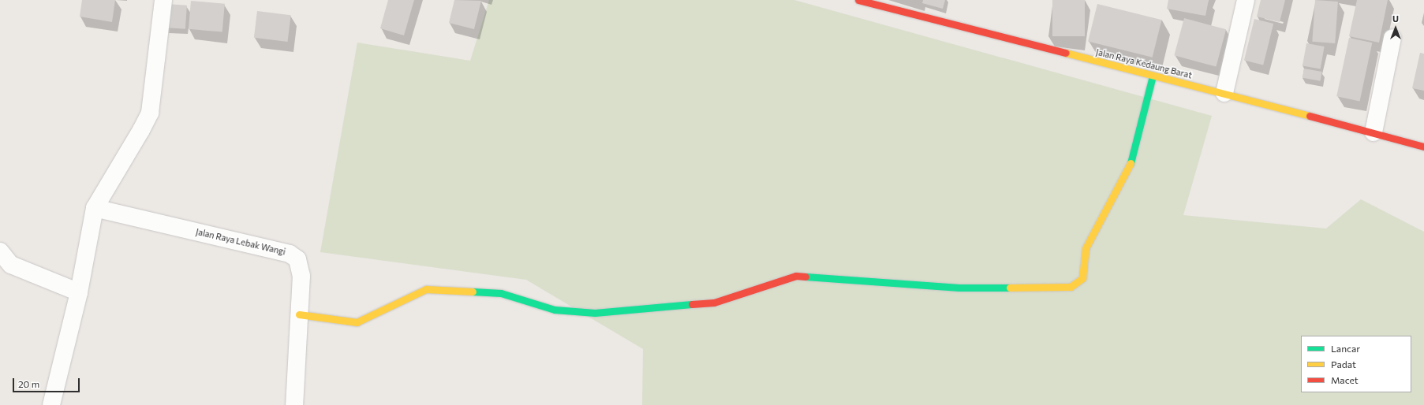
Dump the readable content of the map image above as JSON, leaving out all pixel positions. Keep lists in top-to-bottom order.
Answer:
{
  "streets": {
    "street": ["Jalan Raya Kedaung Barat", "Jalan Raya Lebak Wangi"]
  },
  "legend": ["Lancar", "Padat", "Macet"],
  "scale_bar": "20 m",
  "north": "top"
}
